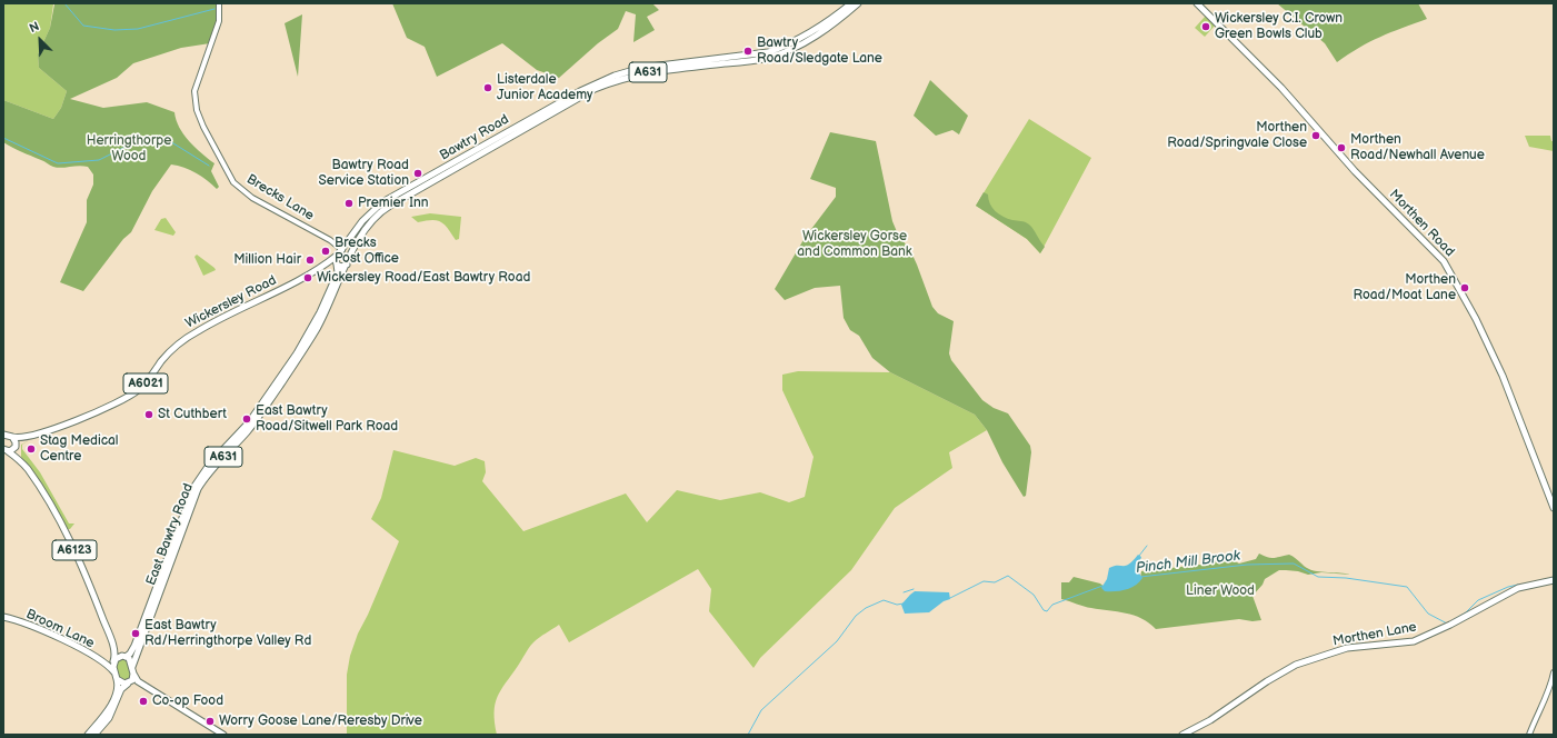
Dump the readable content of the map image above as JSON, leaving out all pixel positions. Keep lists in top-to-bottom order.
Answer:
{
  "streets": {
    "main road": [
      "A631",
      "Bawtry Road",
      "Morthen Road",
      "Wickersley Road",
      "A6021",
      "East Bawtry Road",
      "A6123",
      "Broom Lane",
      "Morthen Lane"
    ],
    "street": ["Brecks Lane"]
  },
  "crossings": [
    ["A631", "Bawtry Road"],
    ["Bawtry Road", "Brecks Lane"],
    ["Bawtry Road", "Wickersley Road"],
    ["Bawtry Road", "East Bawtry Road"],
    ["Brecks Lane", "Wickersley Road"],
    ["Wickersley Road", "A6021"],
    ["Wickersley Road", "East Bawtry Road"],
    ["East Bawtry Road", "Broom Lane"]
  ],
  "water": ["Pinch Mill Brook"],
  "parks": ["Herringthorpe Wood", "Wickersley Gorse and Common Bank", "Liner Wood"],
  "places": [
    "Wickersley C.I. Crown Green Bowls Club",
    "Bawtry Road/Sledgate Lane",
    "Listerdale Junior Academy",
    "Morthen Road/Springvale Close",
    "Morthen Road/Newhall Avenue",
    "Bawtry Road Service Station",
    "Premier Inn",
    "Brecks Post Office",
    "Million Hair",
    "Wickersley Road/East Bawtry Road",
    "Morthen Road/Moat Lane",
    "St Cuthbert",
    "East Bawtry Road/Sitwell Park Road",
    "Stag Medical Centre",
    "East Bawtry Rd/Herringthorpe Valley Rd",
    "Co-op Food",
    "Worry Goose Lane/Reresby Drive"
  ],
  "north": "top left"
}
